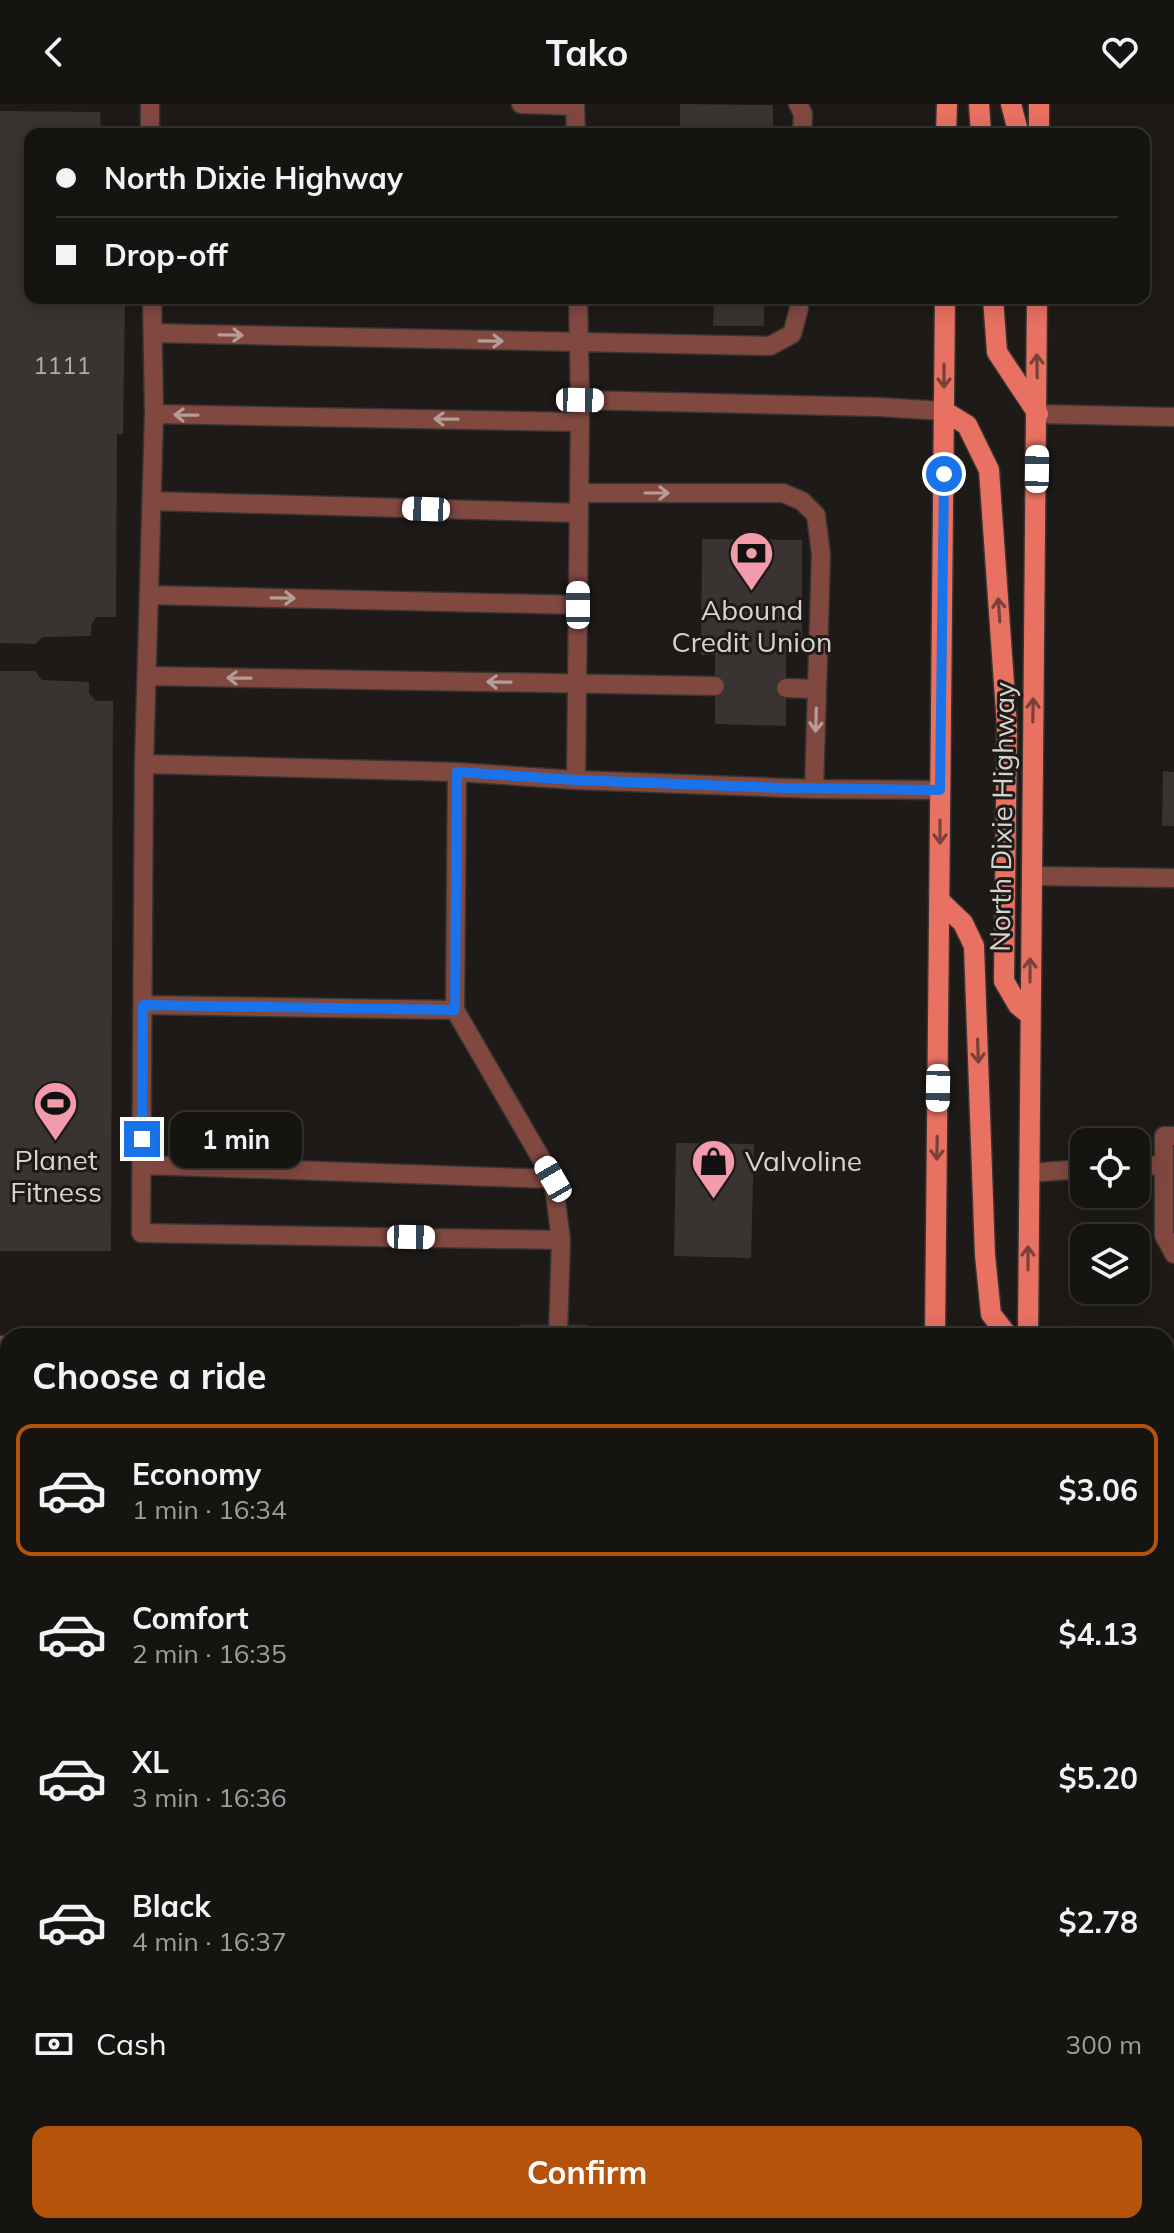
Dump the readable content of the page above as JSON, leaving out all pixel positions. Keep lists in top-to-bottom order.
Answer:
{
  "streets": {
    "main road": ["North Dixie Highway"]
  },
  "places": {
    "bank": ["Abound Credit Union"],
    "sports": ["Planet Fitness"],
    "shop": ["Valvoline"]
  },
  "house_numbers": ["1111"],
  "page": {
    "header": "Tako",
    "banner": ["North Dixie Highway", "Drop-off"],
    "bubble": "1 min",
    "heading": "Choose a ride",
    "list": [
      {
        "name": "Economy",
        "note": "1 min · 16:34",
        "value": "$3.06"
      },
      {
        "name": "Comfort",
        "note": "2 min · 16:35",
        "value": "$4.13"
      },
      {
        "name": "XL",
        "note": "3 min · 16:36",
        "value": "$5.20"
      },
      {
        "name": "Black",
        "note": "4 min · 16:37",
        "value": "$2.78"
      }
    ],
    "pay": ["Cash", "300 m"],
    "buttons": "Confirm"
  }
}
